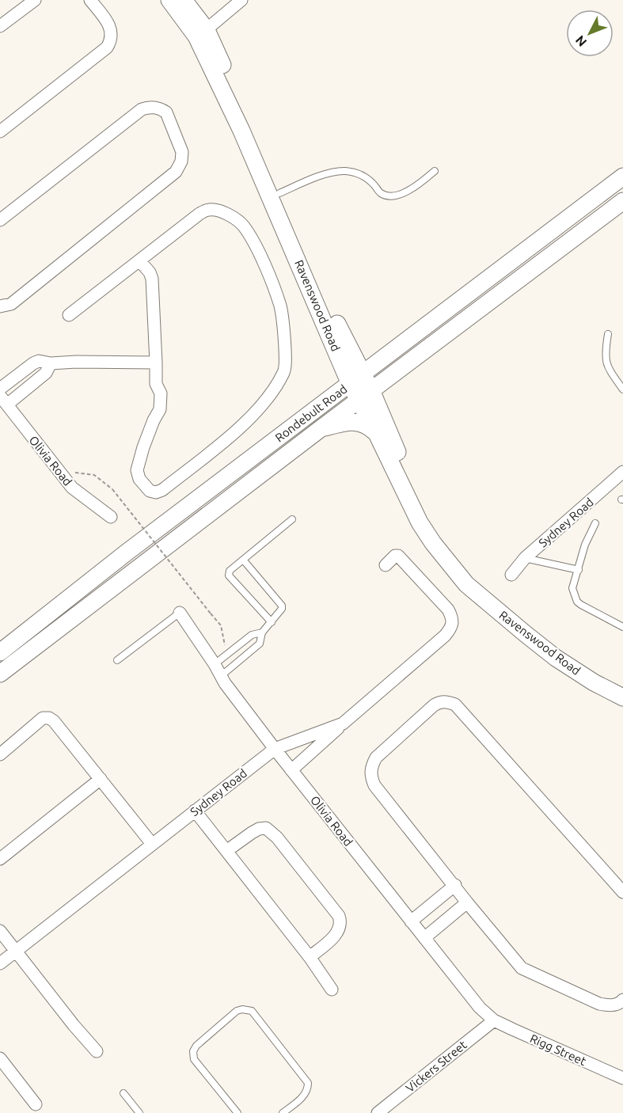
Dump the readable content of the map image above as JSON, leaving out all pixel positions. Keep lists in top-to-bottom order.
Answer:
{
  "streets": {
    "main road": ["Ravenswood Road", "Rondebult Road"],
    "street": [
      "Olivia Road",
      "Sydney Road",
      "Rigg Street",
      "Vickers Street"
    ]
  },
  "crossings": [
    ["Ravenswood Road", "Rondebult Road"],
    ["Olivia Road", "Sydney Road"],
    ["Olivia Road", "Rigg Street"],
    ["Olivia Road", "Vickers Street"],
    ["Rigg Street", "Vickers Street"]
  ],
  "north": "bottom left"
}
